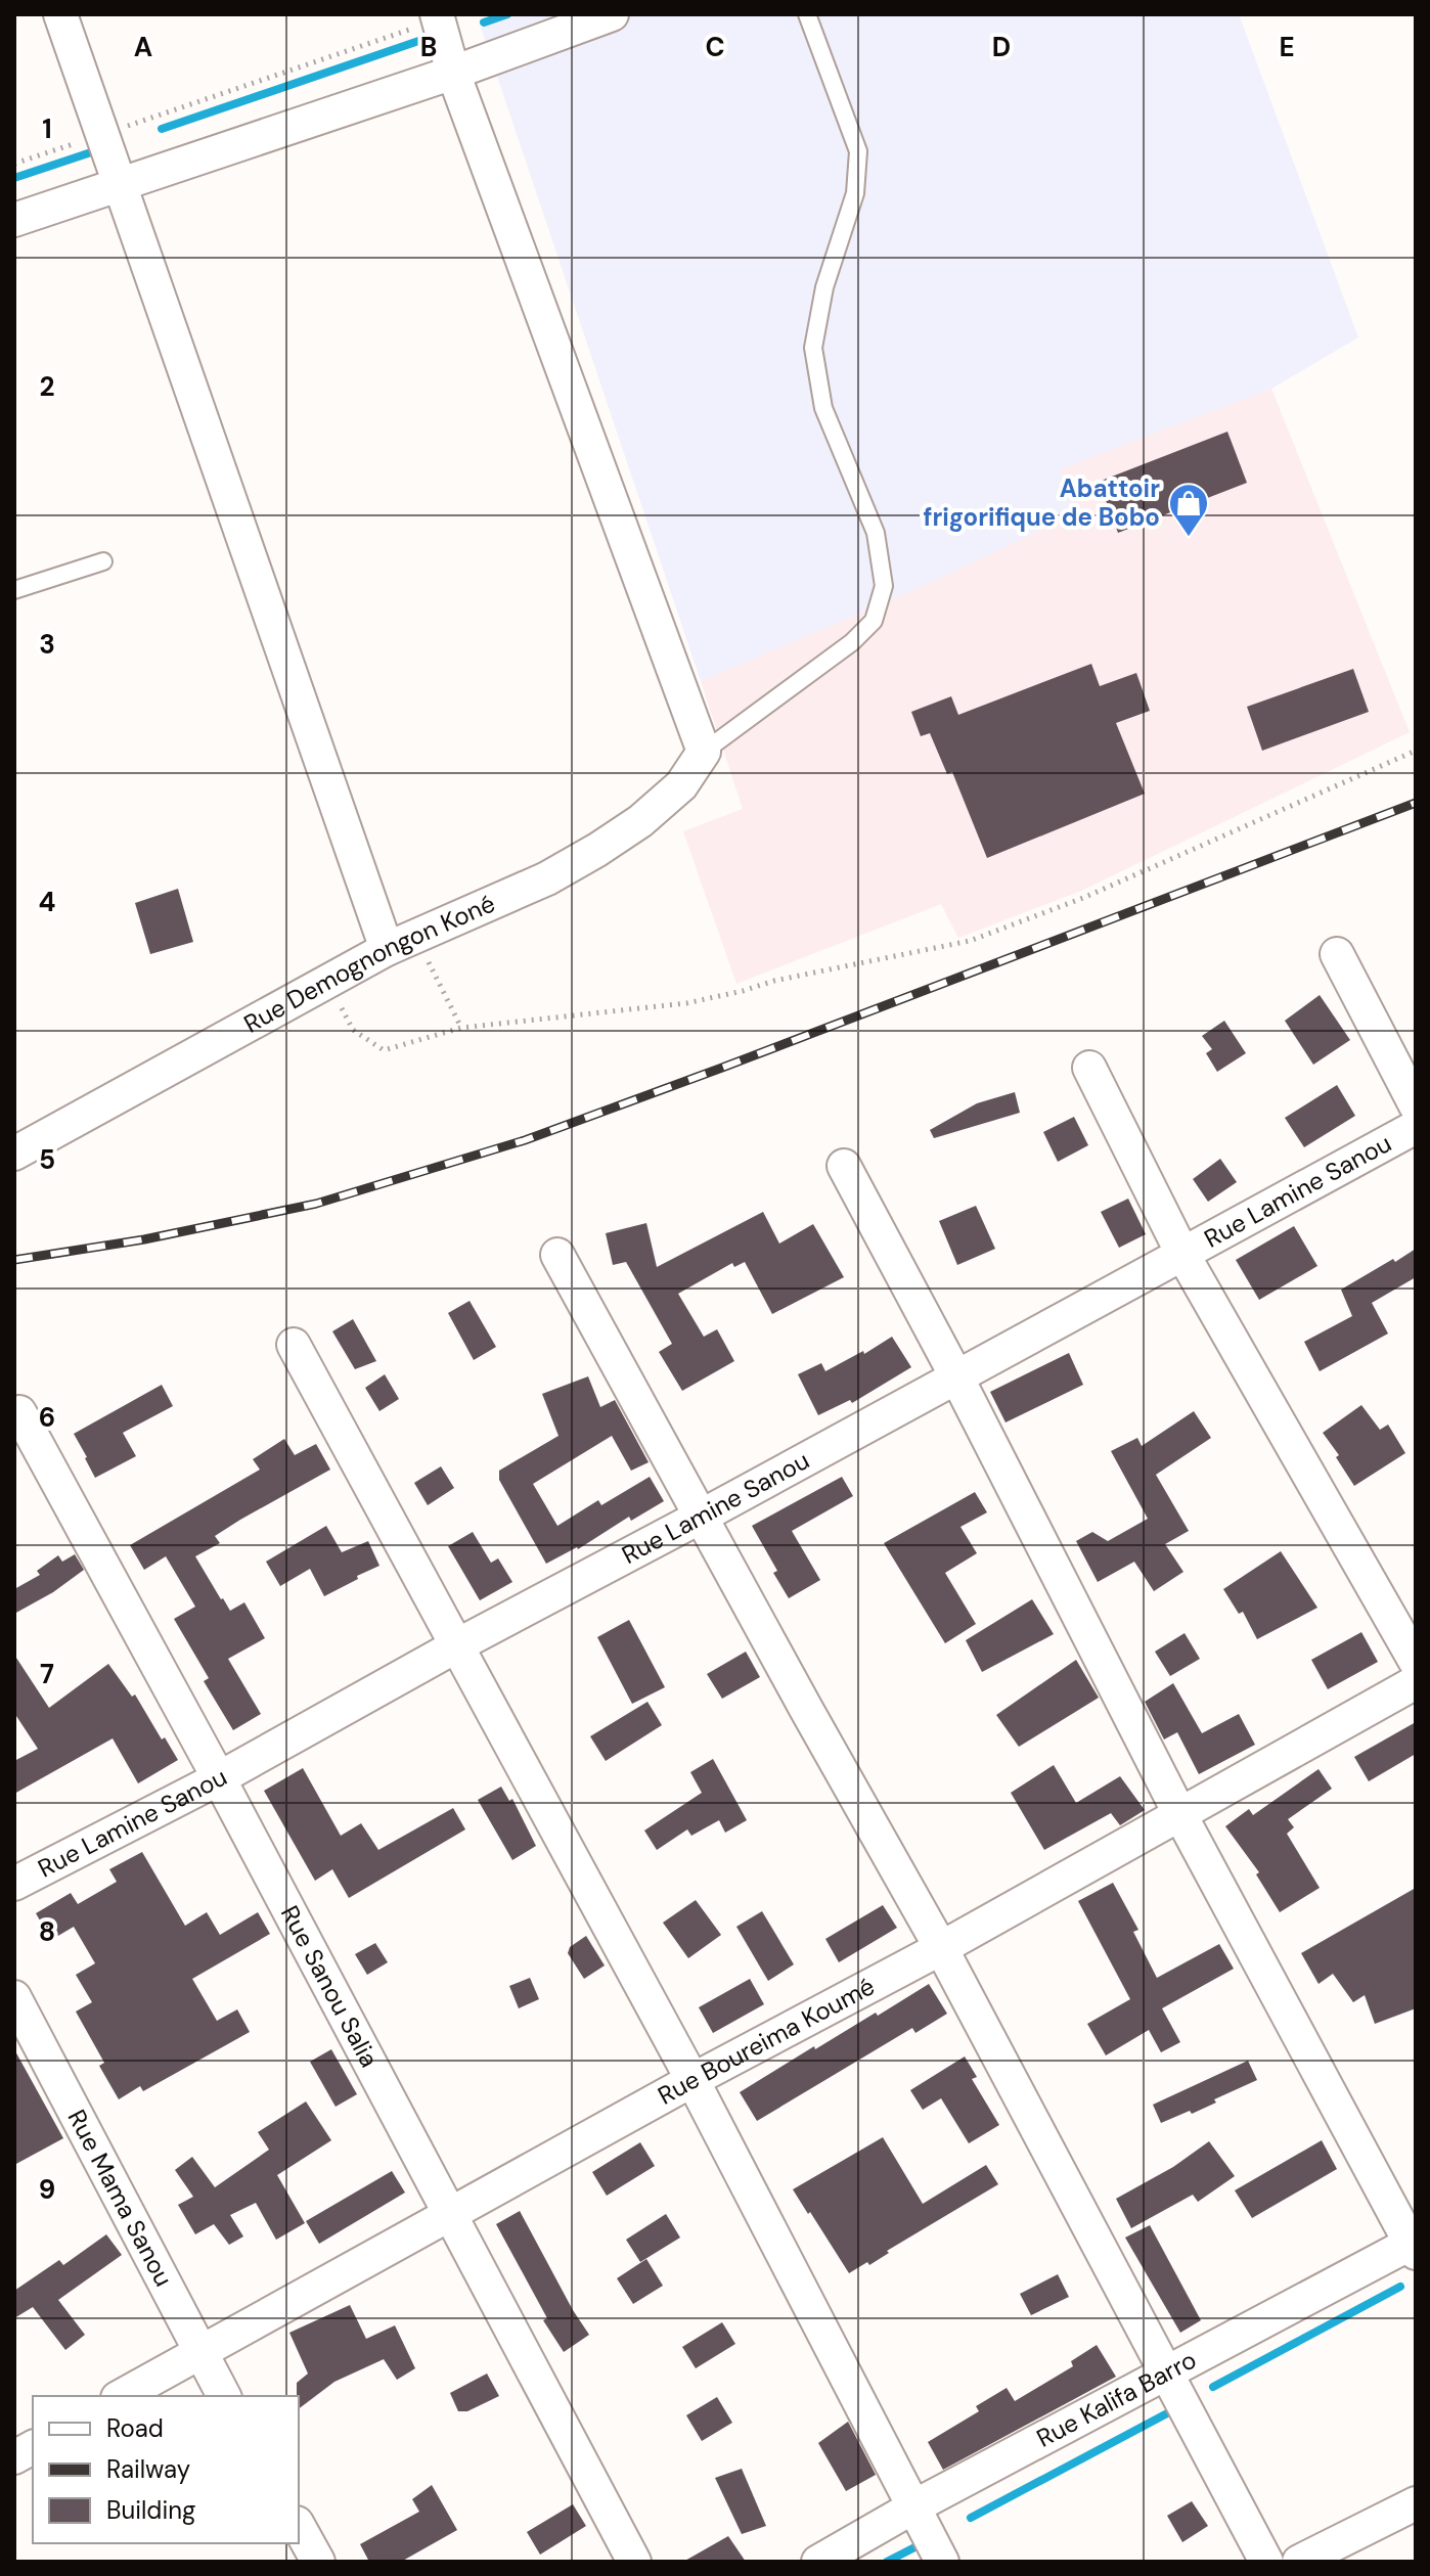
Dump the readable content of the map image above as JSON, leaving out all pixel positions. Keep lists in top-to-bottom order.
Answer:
{
  "streets": {
    "street": [
      "Rue Demognongon Koné",
      "Rue Lamine Sanou",
      "Rue Sanou Salia",
      "Rue Boureima Koumé",
      "Rue Mama Sanou",
      "Rue Kalifa Barro"
    ]
  },
  "crossings": [
    ["Rue Lamine Sanou", "Rue Sanou Salia"],
    ["Rue Sanou Salia", "Rue Boureima Koumé"],
    ["Rue Boureima Koumé", "Rue Mama Sanou"]
  ],
  "places": {
    "shop": ["Abattoir frigorifique de Bobo"]
  },
  "legend": ["Road", "Railway", "Building"],
  "grid": {
    "columns": [
      "A",
      "B",
      "C",
      "D",
      "E"
    ],
    "rows": [
      "1",
      "2",
      "3",
      "4",
      "5",
      "6",
      "7",
      "8",
      "9"
    ]
  }
}
